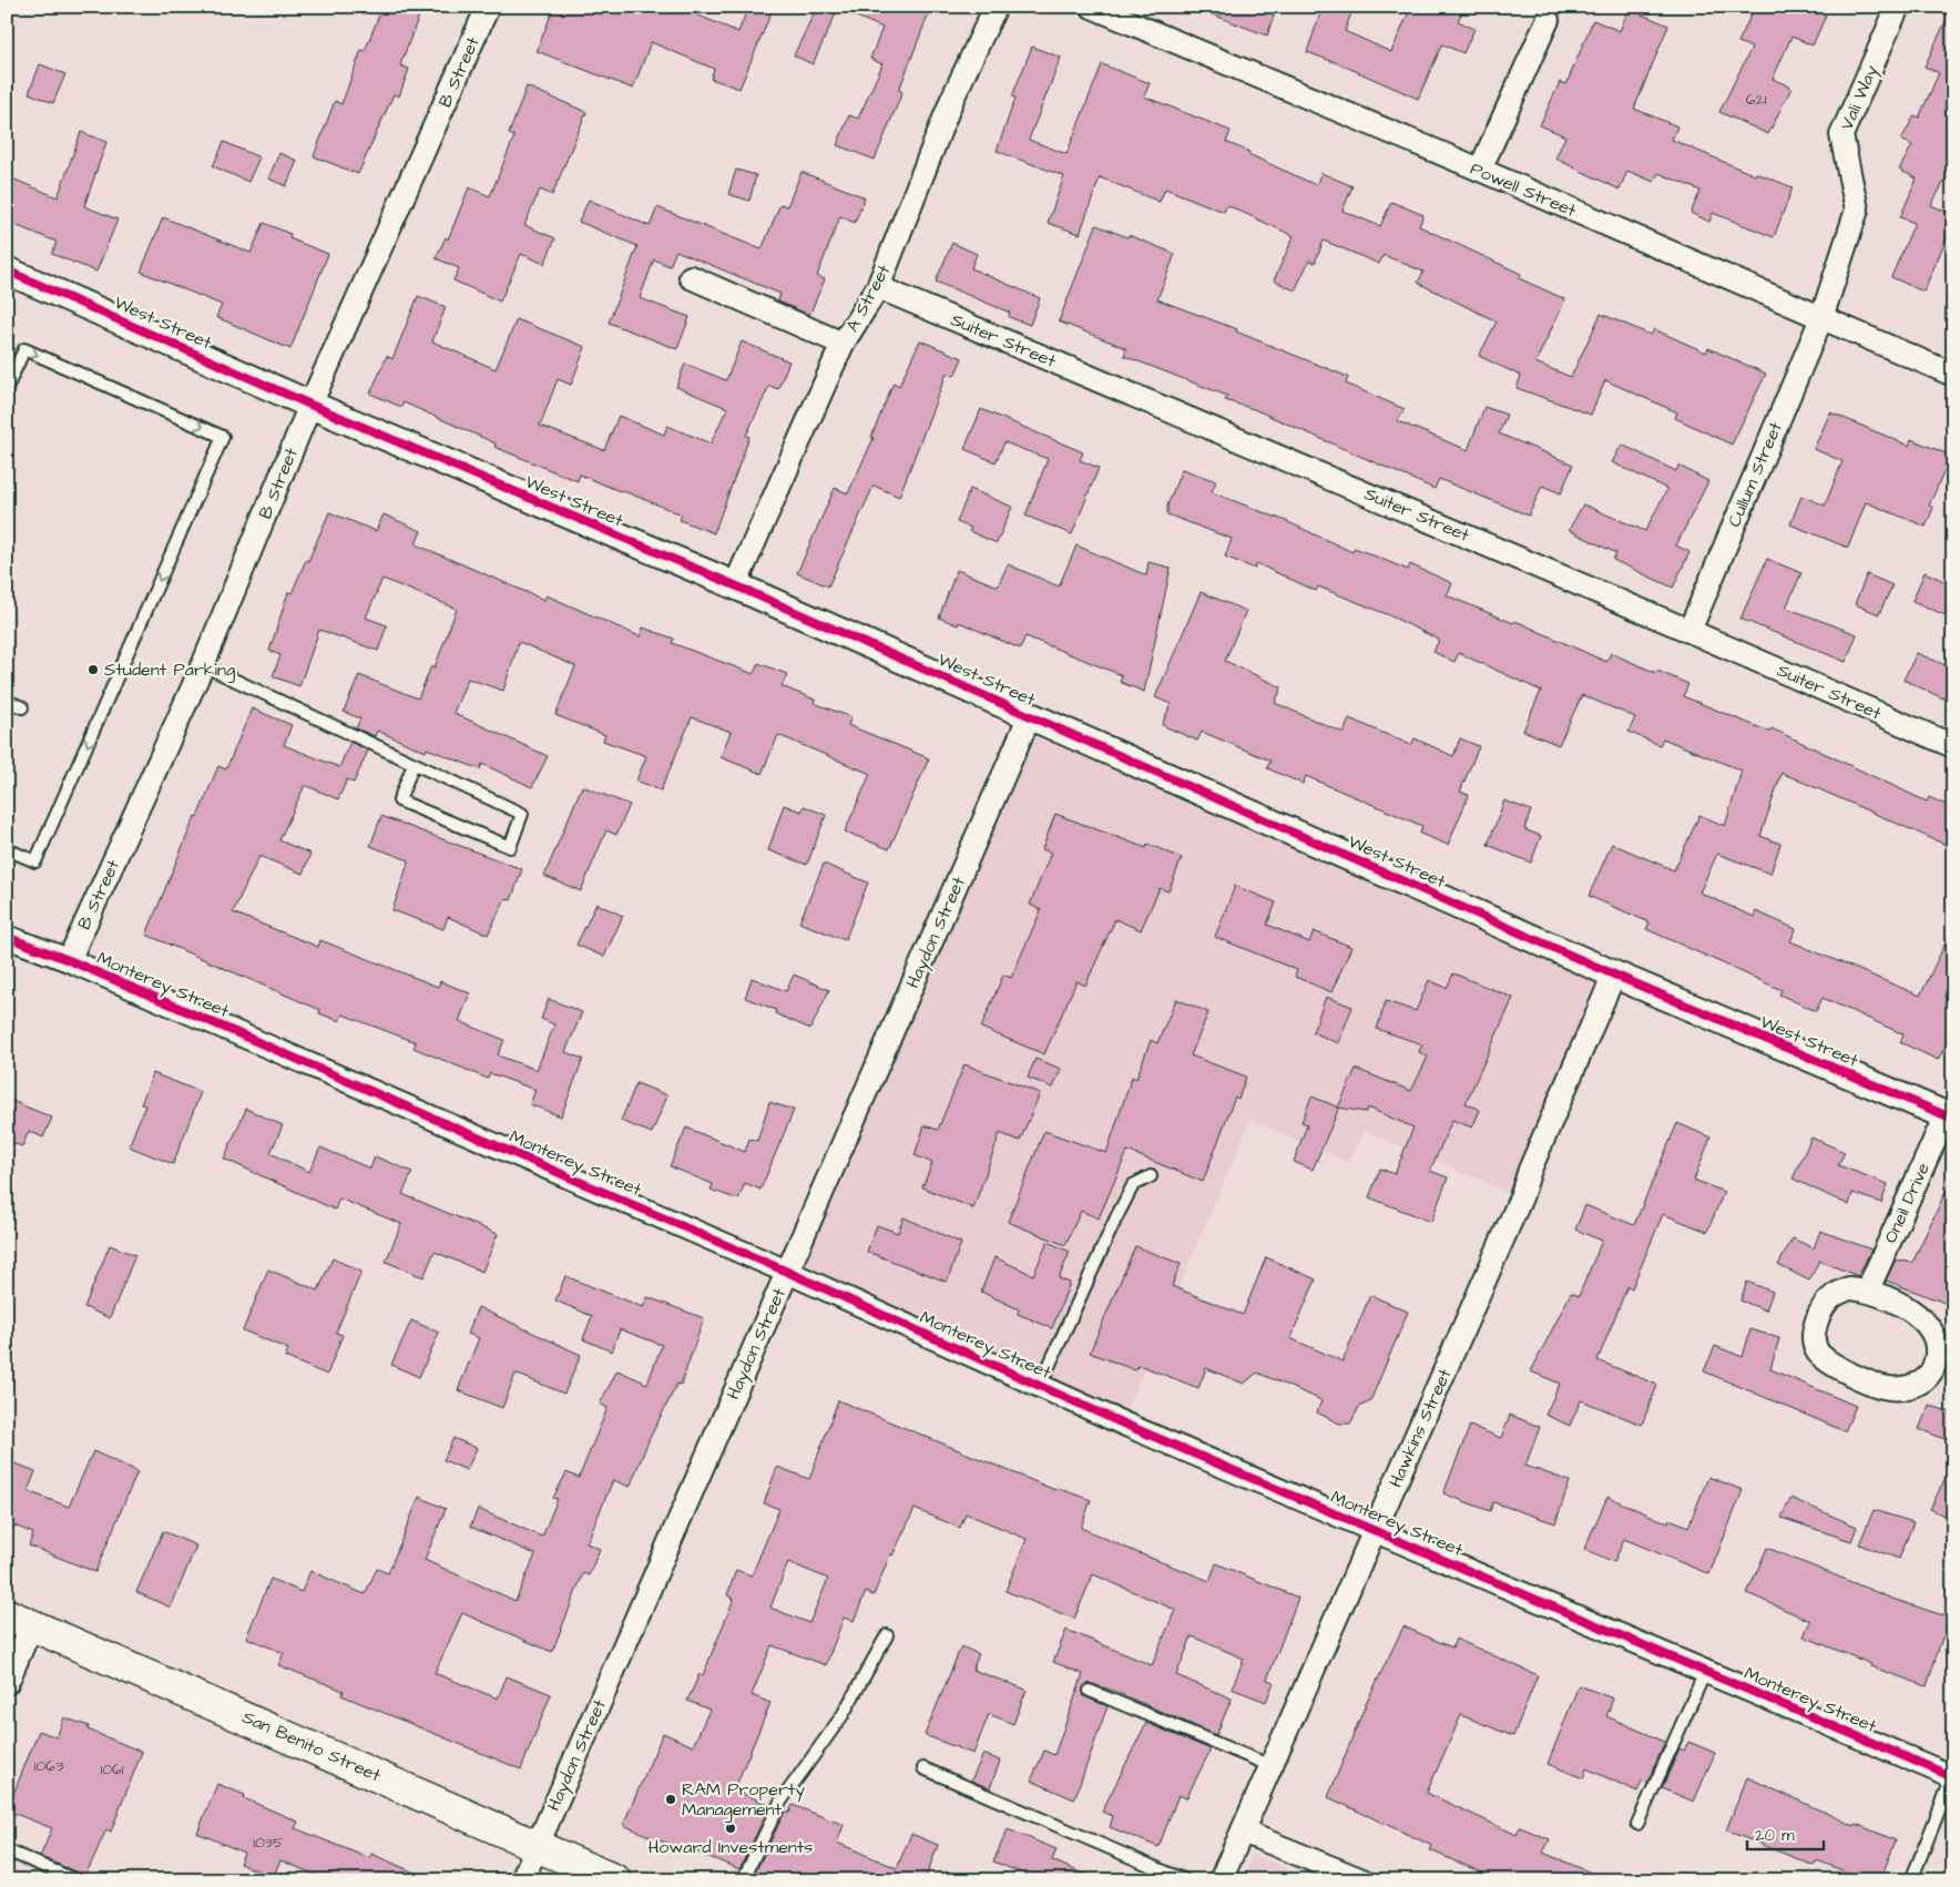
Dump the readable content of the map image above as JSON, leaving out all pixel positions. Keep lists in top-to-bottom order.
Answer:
{
  "streets": {
    "main road": ["San Benito Street"],
    "street": [
      "B Street",
      "Vali Way",
      "Powell Street",
      "A Street",
      "West Street",
      "Suiter Street",
      "Cullum Street",
      "Haydon Street",
      "Monterey Street",
      "Oneil Drive",
      "Hawkins Street"
    ]
  },
  "crossings": [
    ["B Street", "West Street"],
    ["B Street", "Monterey Street"],
    ["Vali Way", "Powell Street"],
    ["Vali Way", "Cullum Street"],
    ["Powell Street", "Cullum Street"],
    ["A Street", "West Street"],
    ["A Street", "Suiter Street"],
    ["West Street", "Haydon Street"],
    ["West Street", "Oneil Drive"],
    ["West Street", "Hawkins Street"],
    ["Suiter Street", "Cullum Street"],
    ["Haydon Street", "Monterey Street"],
    ["Haydon Street", "San Benito Street"],
    ["Monterey Street", "Hawkins Street"]
  ],
  "places": ["Student Parking", "RAM Property Management", "Howard Investments"],
  "house_numbers": [
    "621",
    "1063",
    "1061",
    "1035"
  ],
  "scale_bar": "20 m"
}
